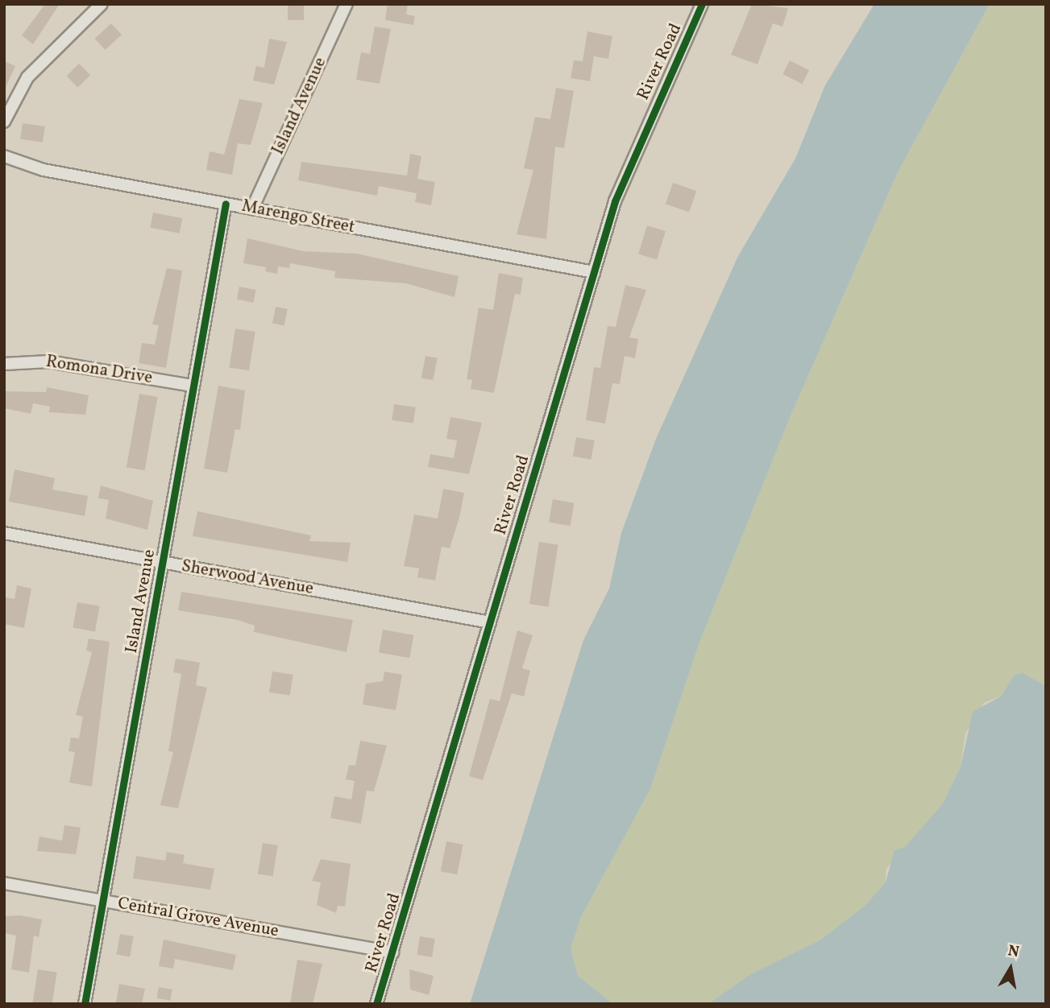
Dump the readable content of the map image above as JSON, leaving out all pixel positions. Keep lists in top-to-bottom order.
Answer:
{
  "streets": {
    "street": [
      "River Road",
      "Island Avenue",
      "Marengo Street",
      "Romona Drive",
      "Sherwood Avenue",
      "Central Grove Avenue"
    ]
  },
  "crossings": [
    ["River Road", "Marengo Street"],
    ["River Road", "Sherwood Avenue"],
    ["River Road", "Central Grove Avenue"],
    ["Island Avenue", "Marengo Street"],
    ["Island Avenue", "Romona Drive"],
    ["Island Avenue", "Sherwood Avenue"],
    ["Island Avenue", "Central Grove Avenue"]
  ],
  "north": "top"
}
